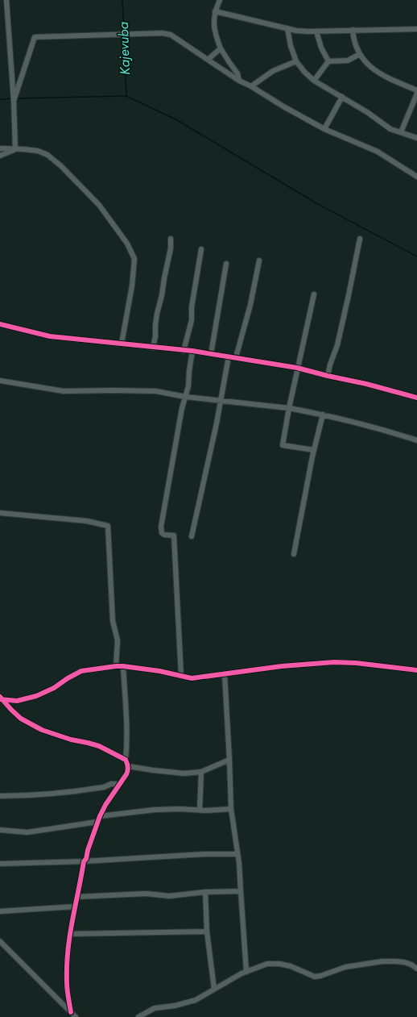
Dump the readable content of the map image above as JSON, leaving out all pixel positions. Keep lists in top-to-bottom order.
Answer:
{
  "water": ["Kajevuba"]
}
